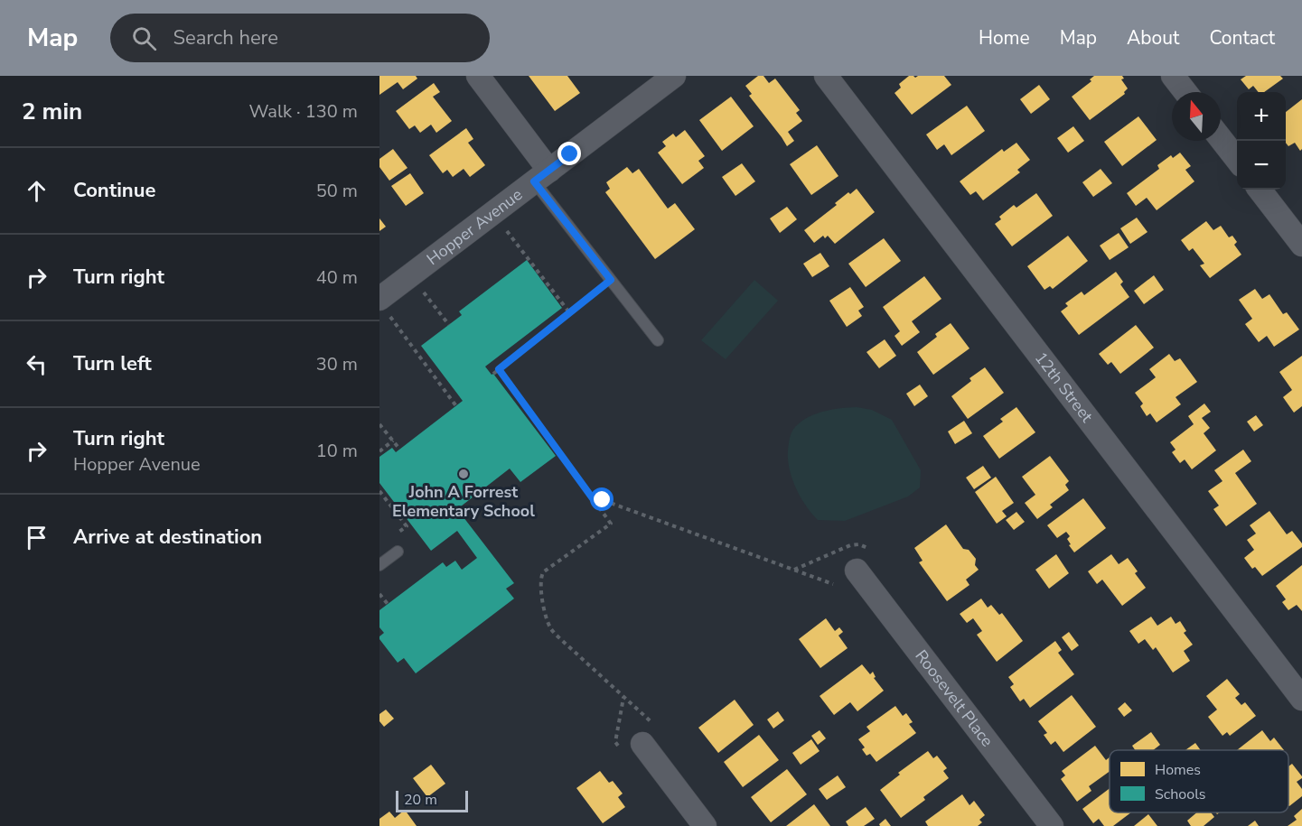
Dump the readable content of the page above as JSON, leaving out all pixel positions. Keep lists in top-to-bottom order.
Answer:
{
  "streets": {
    "street": ["Hopper Avenue", "12th Street", "Roosevelt Place"]
  },
  "places": ["John A Forrest Elementary School"],
  "legend": ["Homes", "Schools"],
  "scale_bar": "20 m",
  "north": "top",
  "page": {
    "header": "Map",
    "search": "Search here",
    "nav": [
      "Home",
      "Map",
      "About",
      "Contact"
    ],
    "heading": ["2 min", "Walk · 130 m"],
    "map_buttons": ["+", "−"],
    "list": [
      ["Continue", "50 m"],
      ["Turn right", "40 m"],
      ["Turn left", "30 m"],
      ["Turn right", "Hopper Avenue", "10 m"],
      "Arrive at destination"
    ],
    "scale": "20 m"
  }
}
